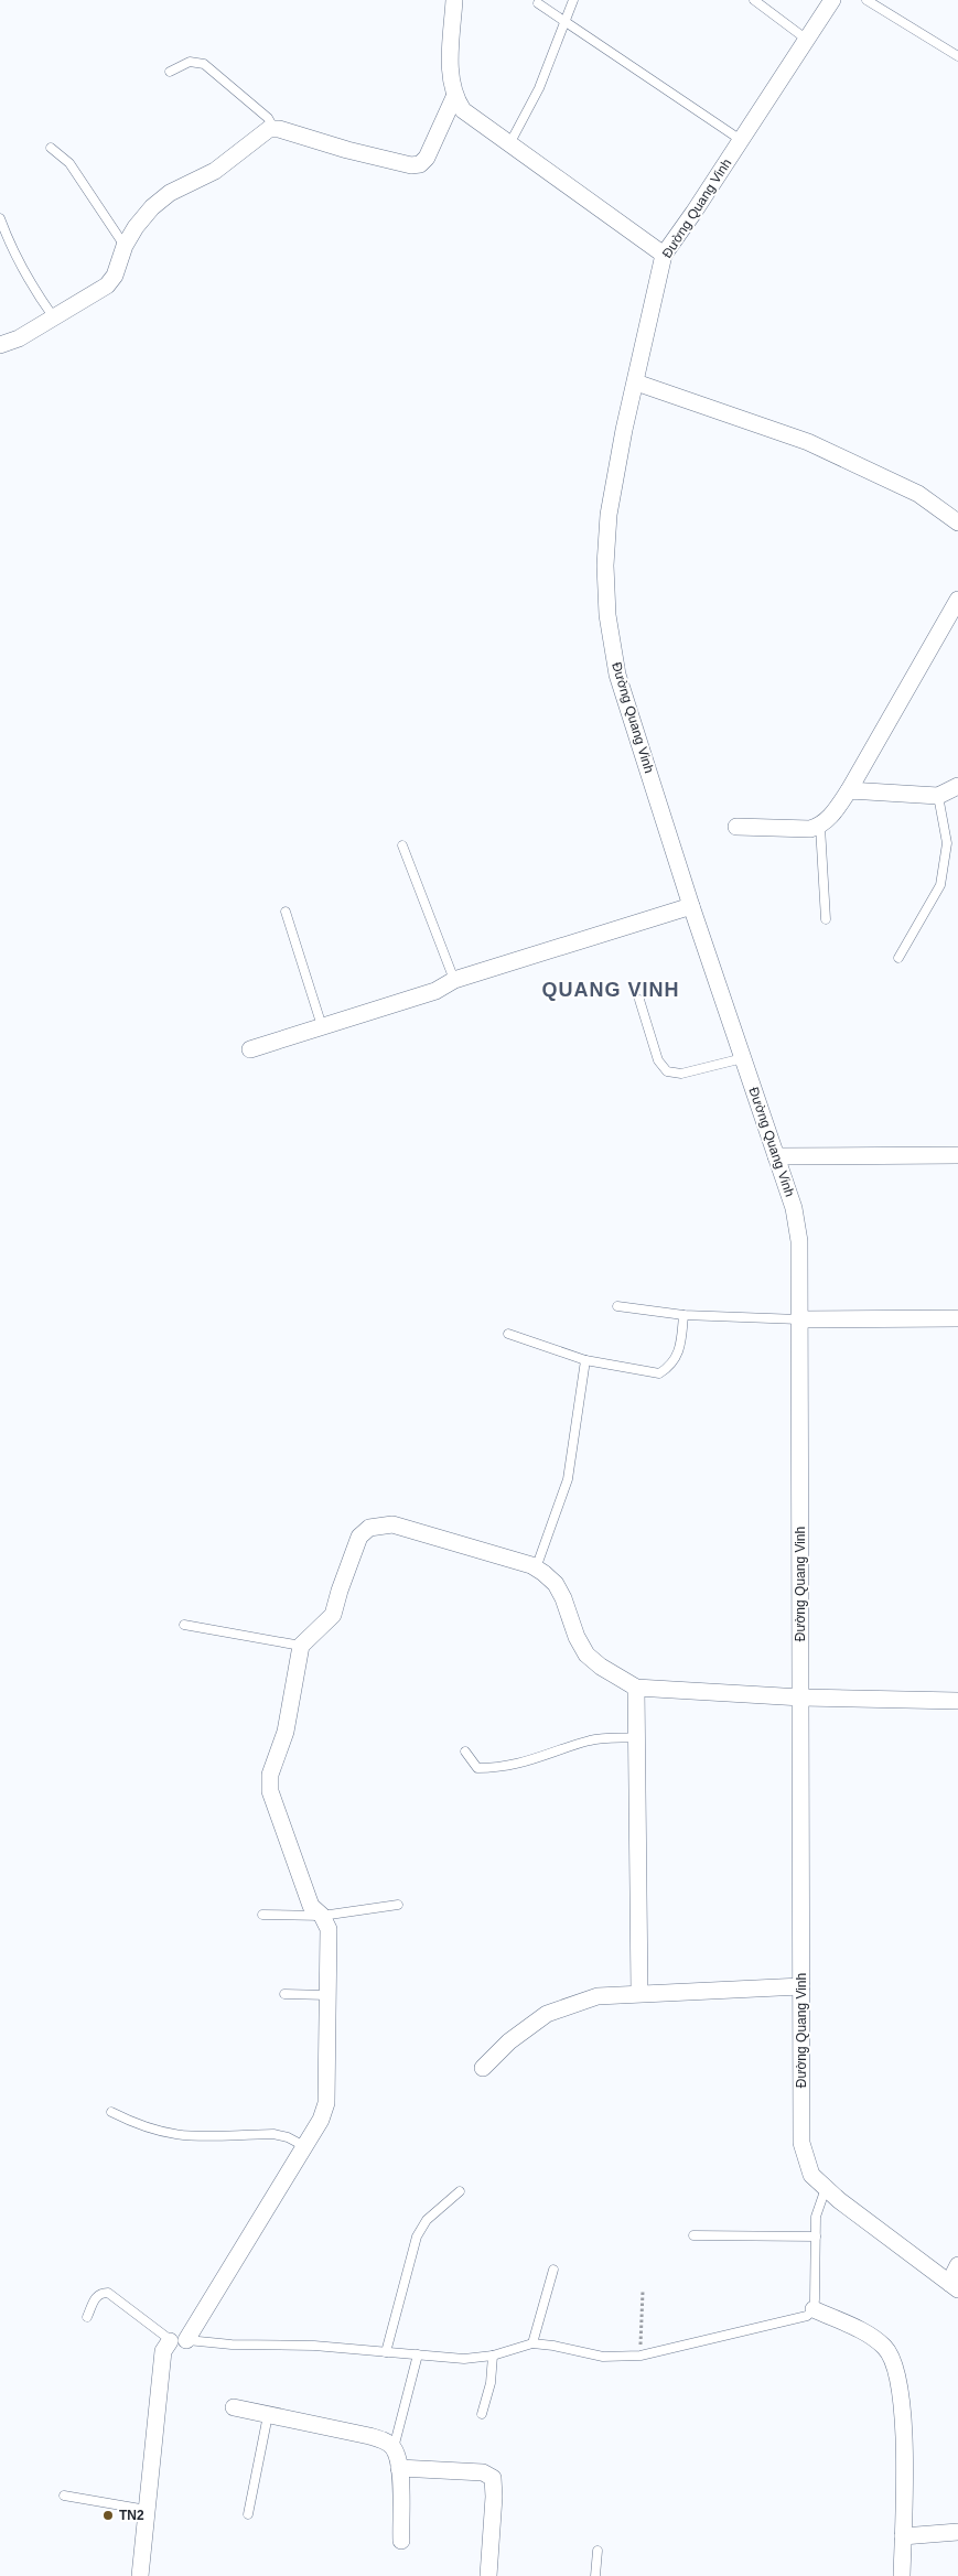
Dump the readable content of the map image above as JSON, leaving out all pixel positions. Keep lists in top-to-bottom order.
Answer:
{
  "streets": {
    "street": ["Đường Quang Vinh"]
  },
  "districts": ["QUANG VINH"],
  "places": ["TN2"]
}
